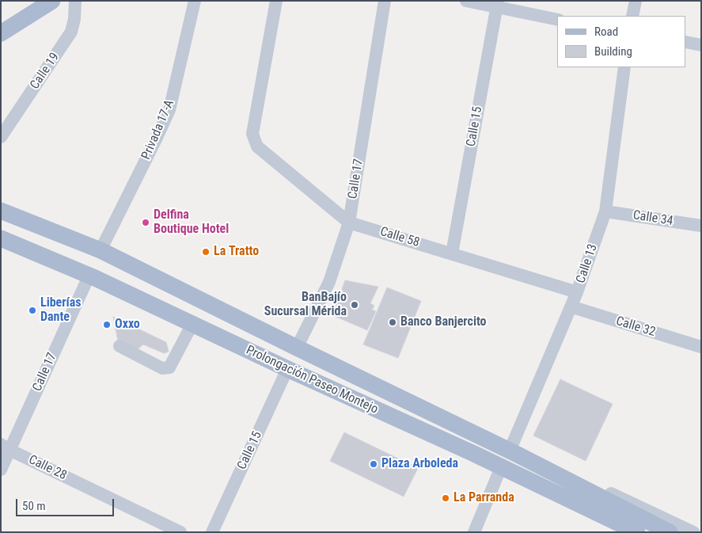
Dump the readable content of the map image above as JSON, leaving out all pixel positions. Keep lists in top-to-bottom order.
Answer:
{
  "streets": {
    "main road": ["Prolongación Paseo Montejo"],
    "street": [
      "Calle 19",
      "Calle 15",
      "Privada 17-A",
      "Calle 17",
      "Calle 34",
      "Calle 58",
      "Calle 13",
      "Calle 32",
      "Calle 28"
    ]
  },
  "crossings": [
    ["Calle 15", "Calle 58"],
    ["Calle 15", "Prolongación Paseo Montejo"],
    ["Privada 17-A", "Prolongación Paseo Montejo"],
    ["Calle 17", "Calle 58"],
    ["Calle 17", "Prolongación Paseo Montejo"],
    ["Calle 17", "Calle 28"],
    ["Calle 34", "Calle 13"],
    ["Calle 58", "Calle 13"],
    ["Calle 13", "Calle 32"],
    ["Calle 13", "Prolongación Paseo Montejo"]
  ],
  "places": [
    "Delfina Boutique Hotel",
    "La Tratto",
    "BanBajío Sucursal Mérida",
    "Liberías Dante",
    "Banco Banjercito",
    "Oxxo",
    "Plaza Arboleda",
    "La Parranda"
  ],
  "legend": ["Road", "Building"],
  "scale_bar": "50 m"
}
